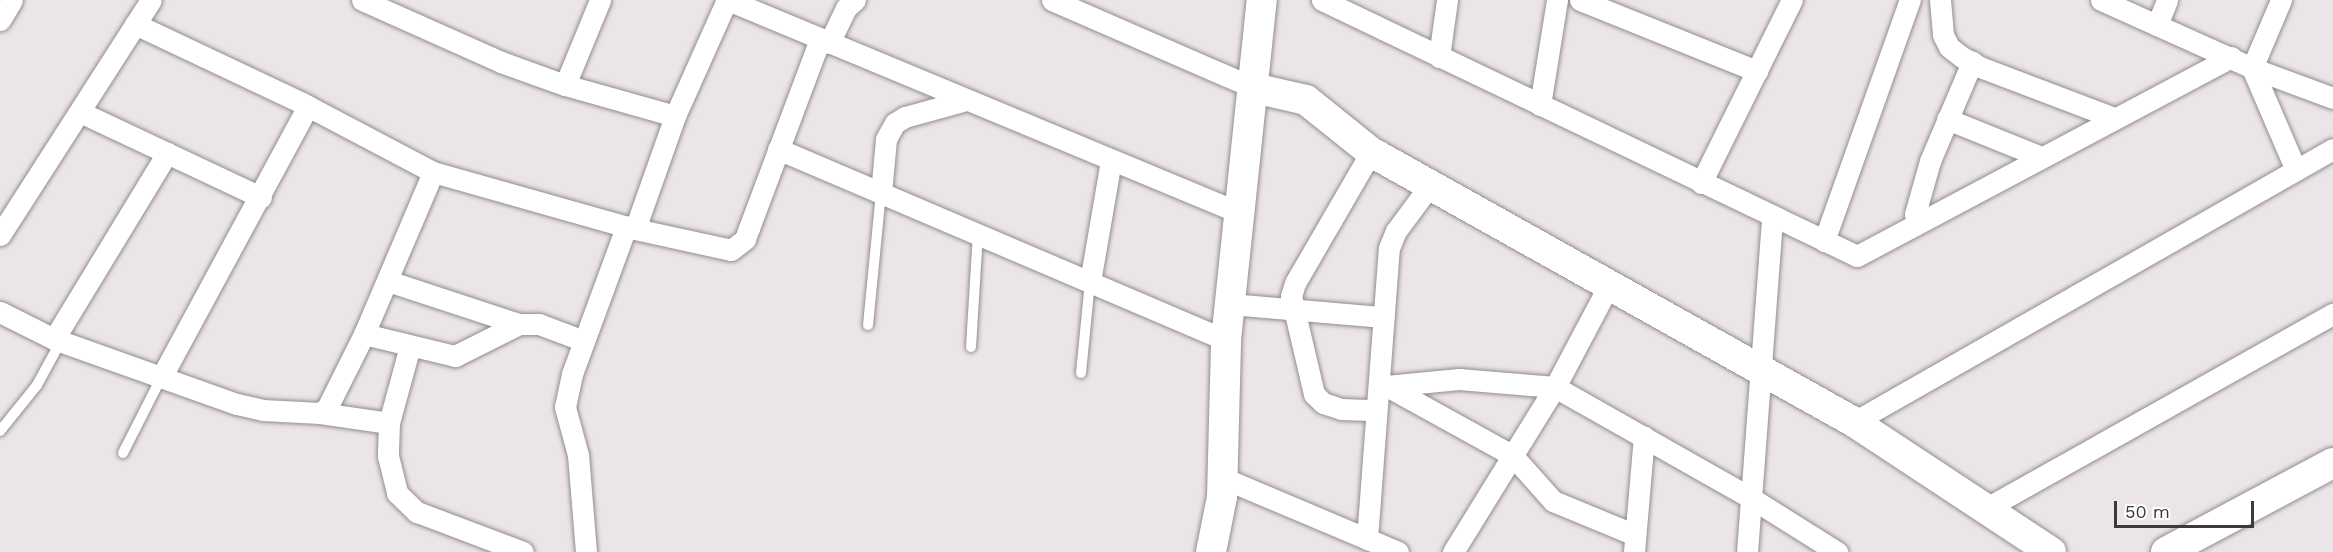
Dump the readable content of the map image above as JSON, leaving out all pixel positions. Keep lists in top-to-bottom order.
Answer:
{
  "scale_bar": "50 m"
}
